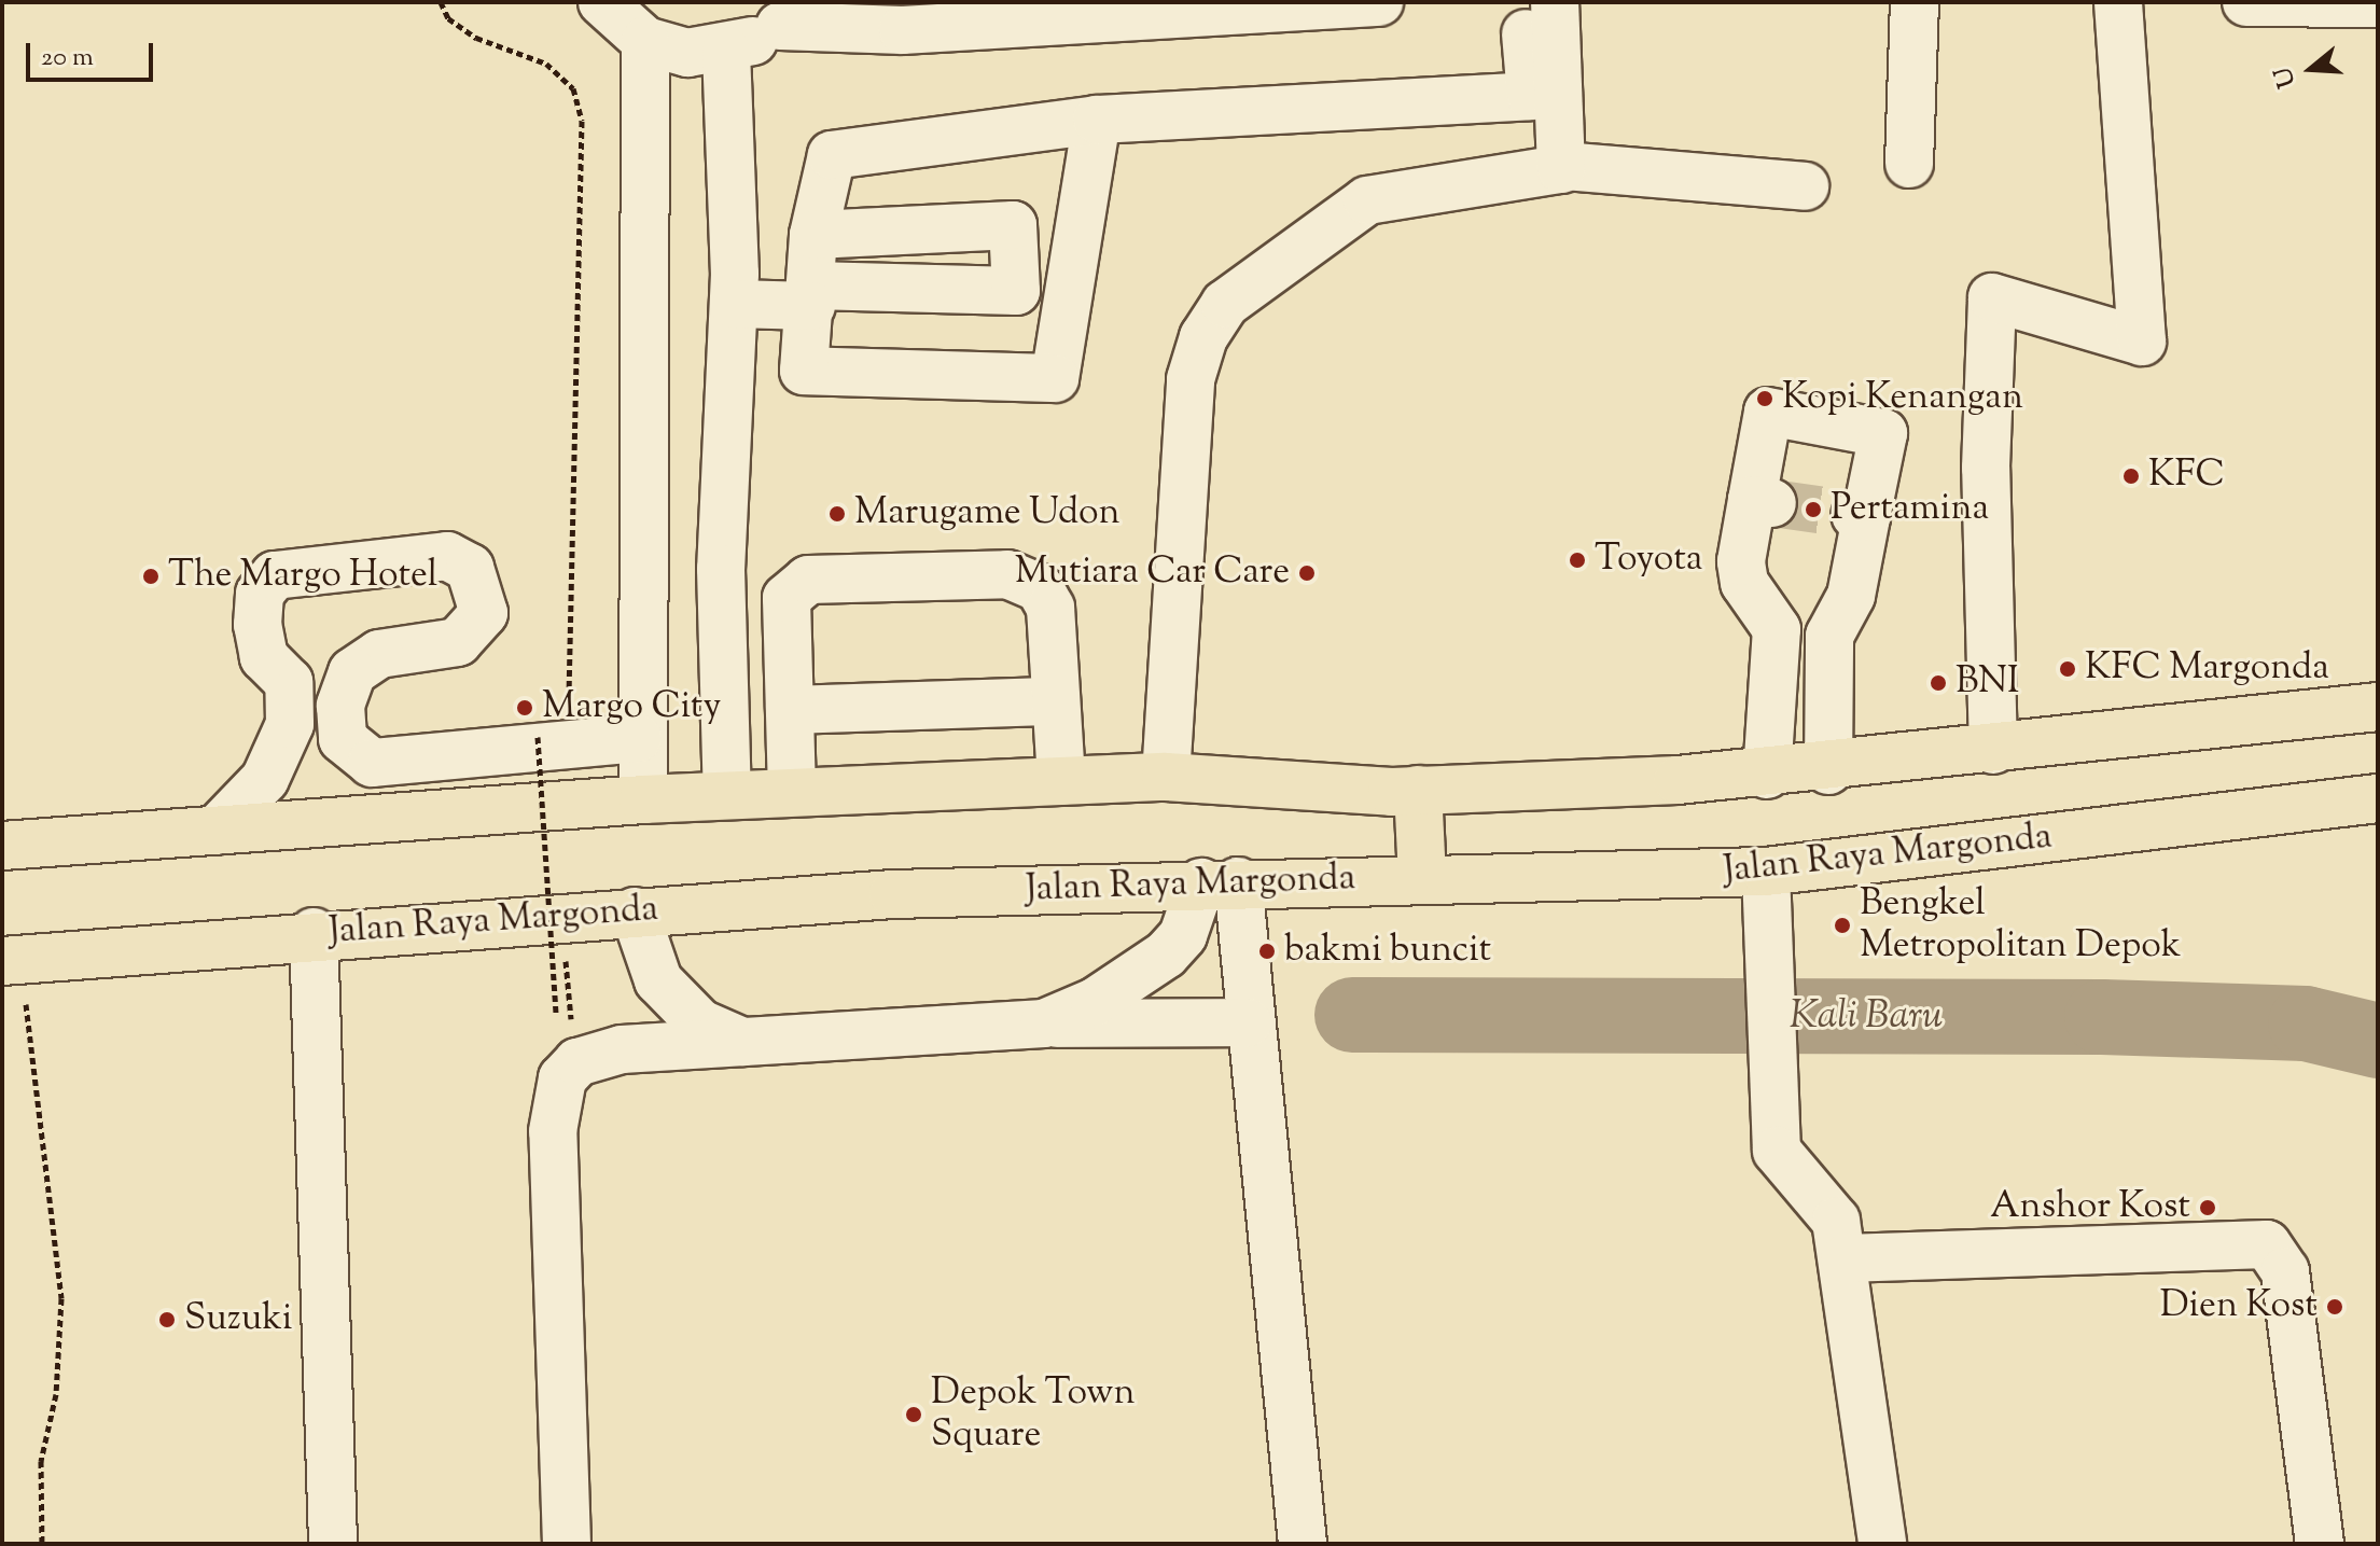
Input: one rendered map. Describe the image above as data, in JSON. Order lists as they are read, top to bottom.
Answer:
{
  "streets": {
    "main road": ["Jalan Raya Margonda"]
  },
  "water": ["Kali Baru"],
  "places": [
    "Kopi Kenangan",
    "KFC",
    "Pertamina",
    "Marugame Udon",
    "Toyota",
    "Mutiara Car Care",
    "The Margo Hotel",
    "KFC Margonda",
    "BNI",
    "Margo City",
    "Bengkel Metropolitan Depok",
    "bakmi buncit",
    "Anshor Kost",
    "Dien Kost",
    "Suzuki",
    "Depok Town Square"
  ],
  "scale_bar": "20 m",
  "north": "left"
}
